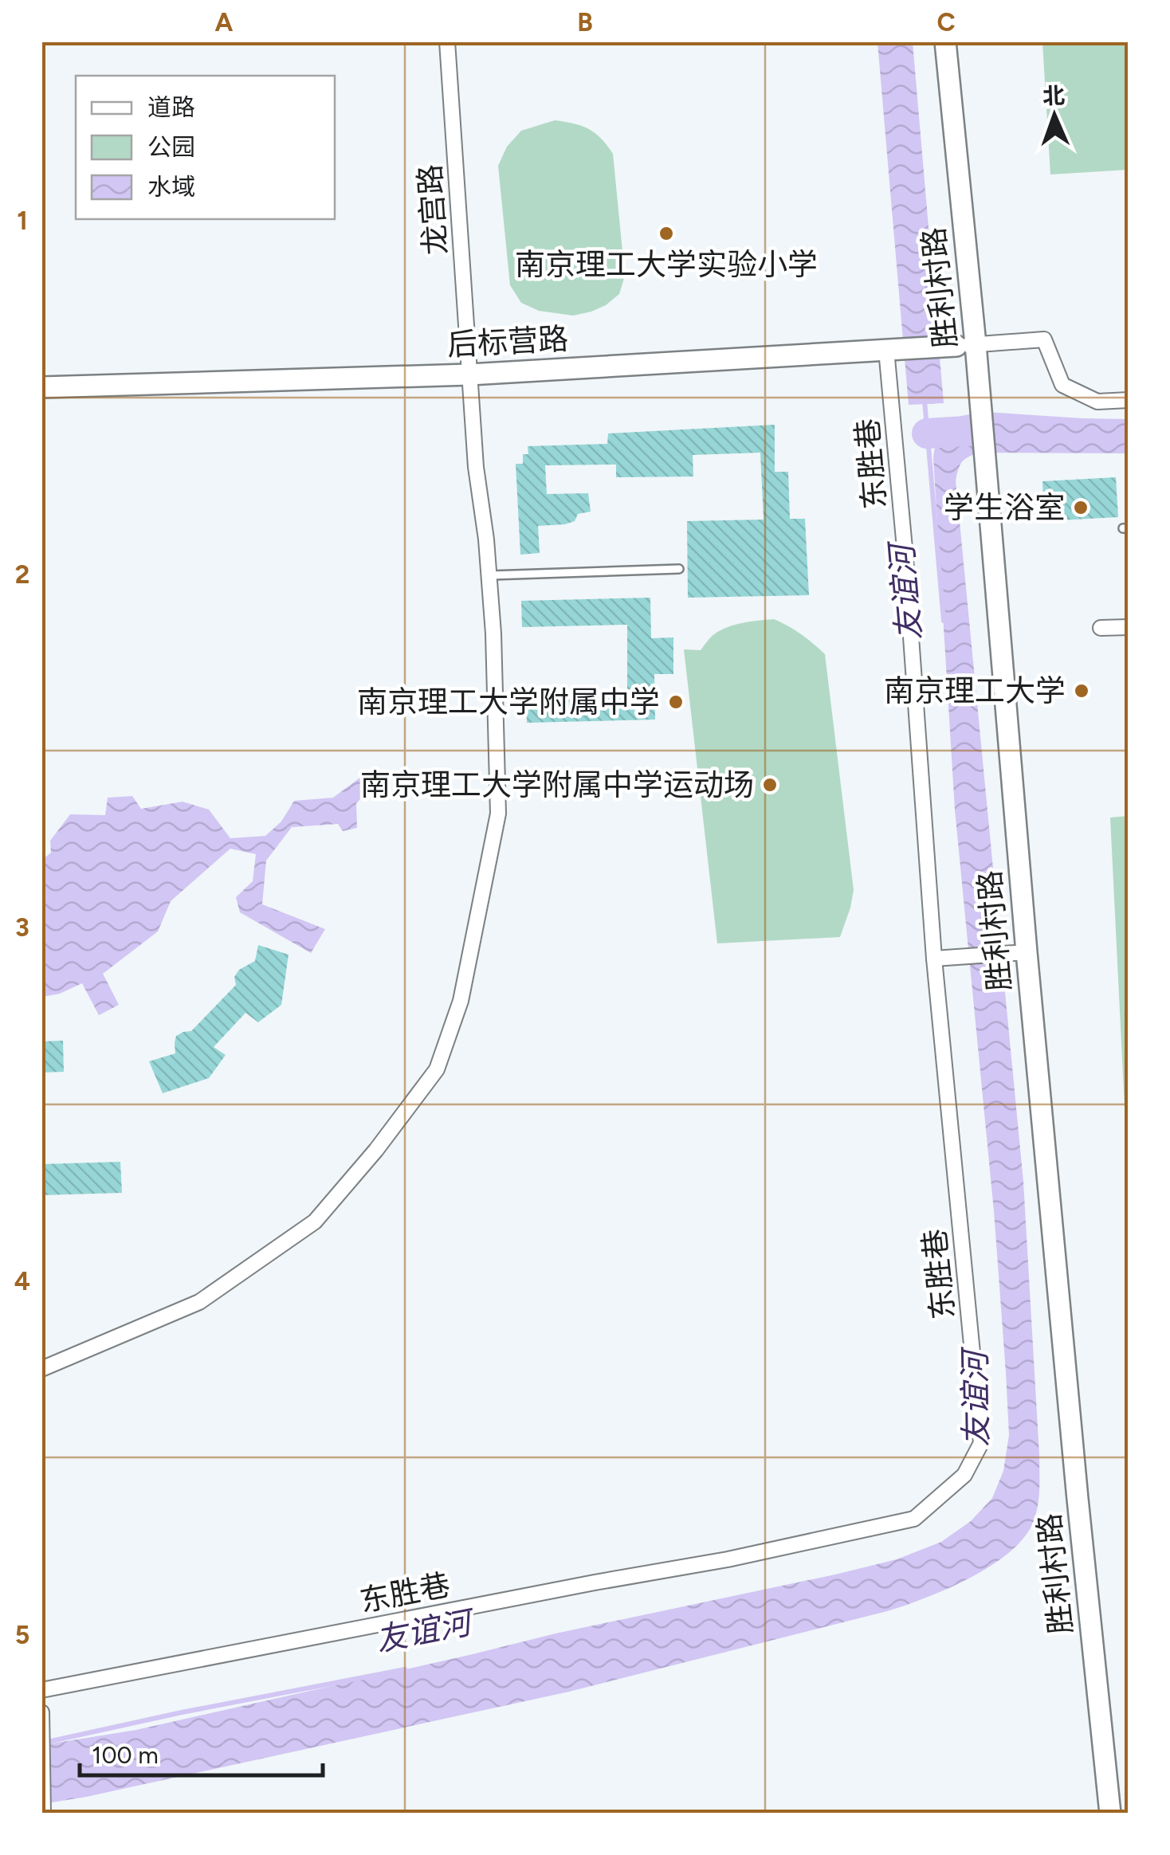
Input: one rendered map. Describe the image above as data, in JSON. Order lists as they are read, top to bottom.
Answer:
{
  "streets": {
    "street": [
      "龙宫路",
      "胜利村路",
      "后标营路",
      "东胜巷"
    ]
  },
  "crossings": [
    ["龙宫路", "后标营路"],
    ["胜利村路", "后标营路"],
    ["后标营路", "东胜巷"]
  ],
  "water": ["友谊河"],
  "places": [
    "南京理工大学实验小学",
    "学生浴室",
    "南京理工大学",
    "南京理工大学附属中学",
    "南京理工大学附属中学运动场"
  ],
  "legend": ["道路", "公园", "水域"],
  "scale_bar": "100 m",
  "north": "top",
  "grid": {
    "columns": ["A", "B", "C"],
    "rows": [
      "1",
      "2",
      "3",
      "4",
      "5"
    ]
  }
}
